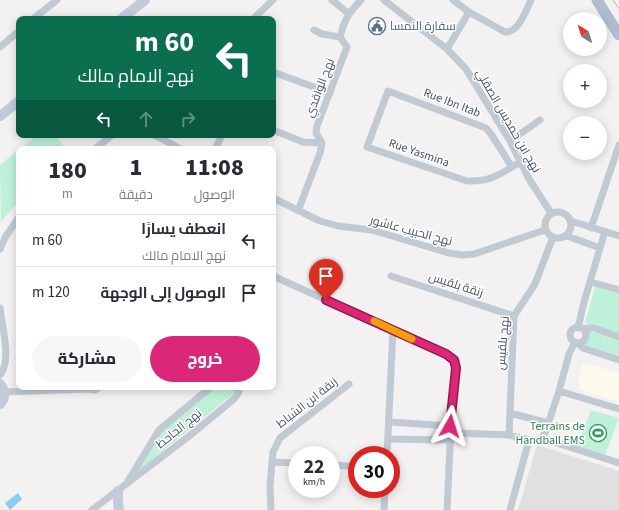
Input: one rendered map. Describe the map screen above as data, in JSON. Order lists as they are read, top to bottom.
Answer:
{
  "streets": {
    "street": [
      "نهج الواقدي",
      "Rue Ibn Itab",
      "نهج ابن حمديس الصقلي",
      "Rue Yasmina",
      "نهج الحبيب عاشور",
      "زنقة بلقيس",
      "نهج بلقيس",
      "زنقة ابن الشباط",
      "نهج الجاحظ"
    ]
  },
  "crossings": [
    ["نهج الواقدي", "نهج الحبيب عاشور"],
    ["Rue Ibn Itab", "Rue Yasmina"],
    ["نهج ابن حمديس الصقلي", "Rue Yasmina"],
    ["نهج ابن حمديس الصقلي", "نهج الحبيب عاشور"],
    ["نهج ابن حمديس الصقلي", "نهج بلقيس"],
    ["نهج الحبيب عاشور", "نهج بلقيس"],
    ["زنقة بلقيس", "نهج بلقيس"]
  ],
  "places": {
    "public building": ["سفارة النمسا"],
    "sports": ["Terrains de Handball EMS"]
  },
  "north": "top left",
  "page": {
    "map_buttons": ["+", "−"],
    "turn": ["60 m", "نهج الامام مالك"],
    "eta": [
      "11:08",
      "الوصول",
      "1",
      "دقيقة",
      "180",
      "m"
    ],
    "list": [
      {
        "name": "انعطف يسارًا",
        "note": "نهج الامام مالك",
        "value": "60 m"
      },
      {
        "name": "الوصول إلى الوجهة",
        "value": "120 m"
      }
    ],
    "buttons": ["خروج", "مشاركة"],
    "speed": "22 km/h",
    "limit": "30"
  }
}
